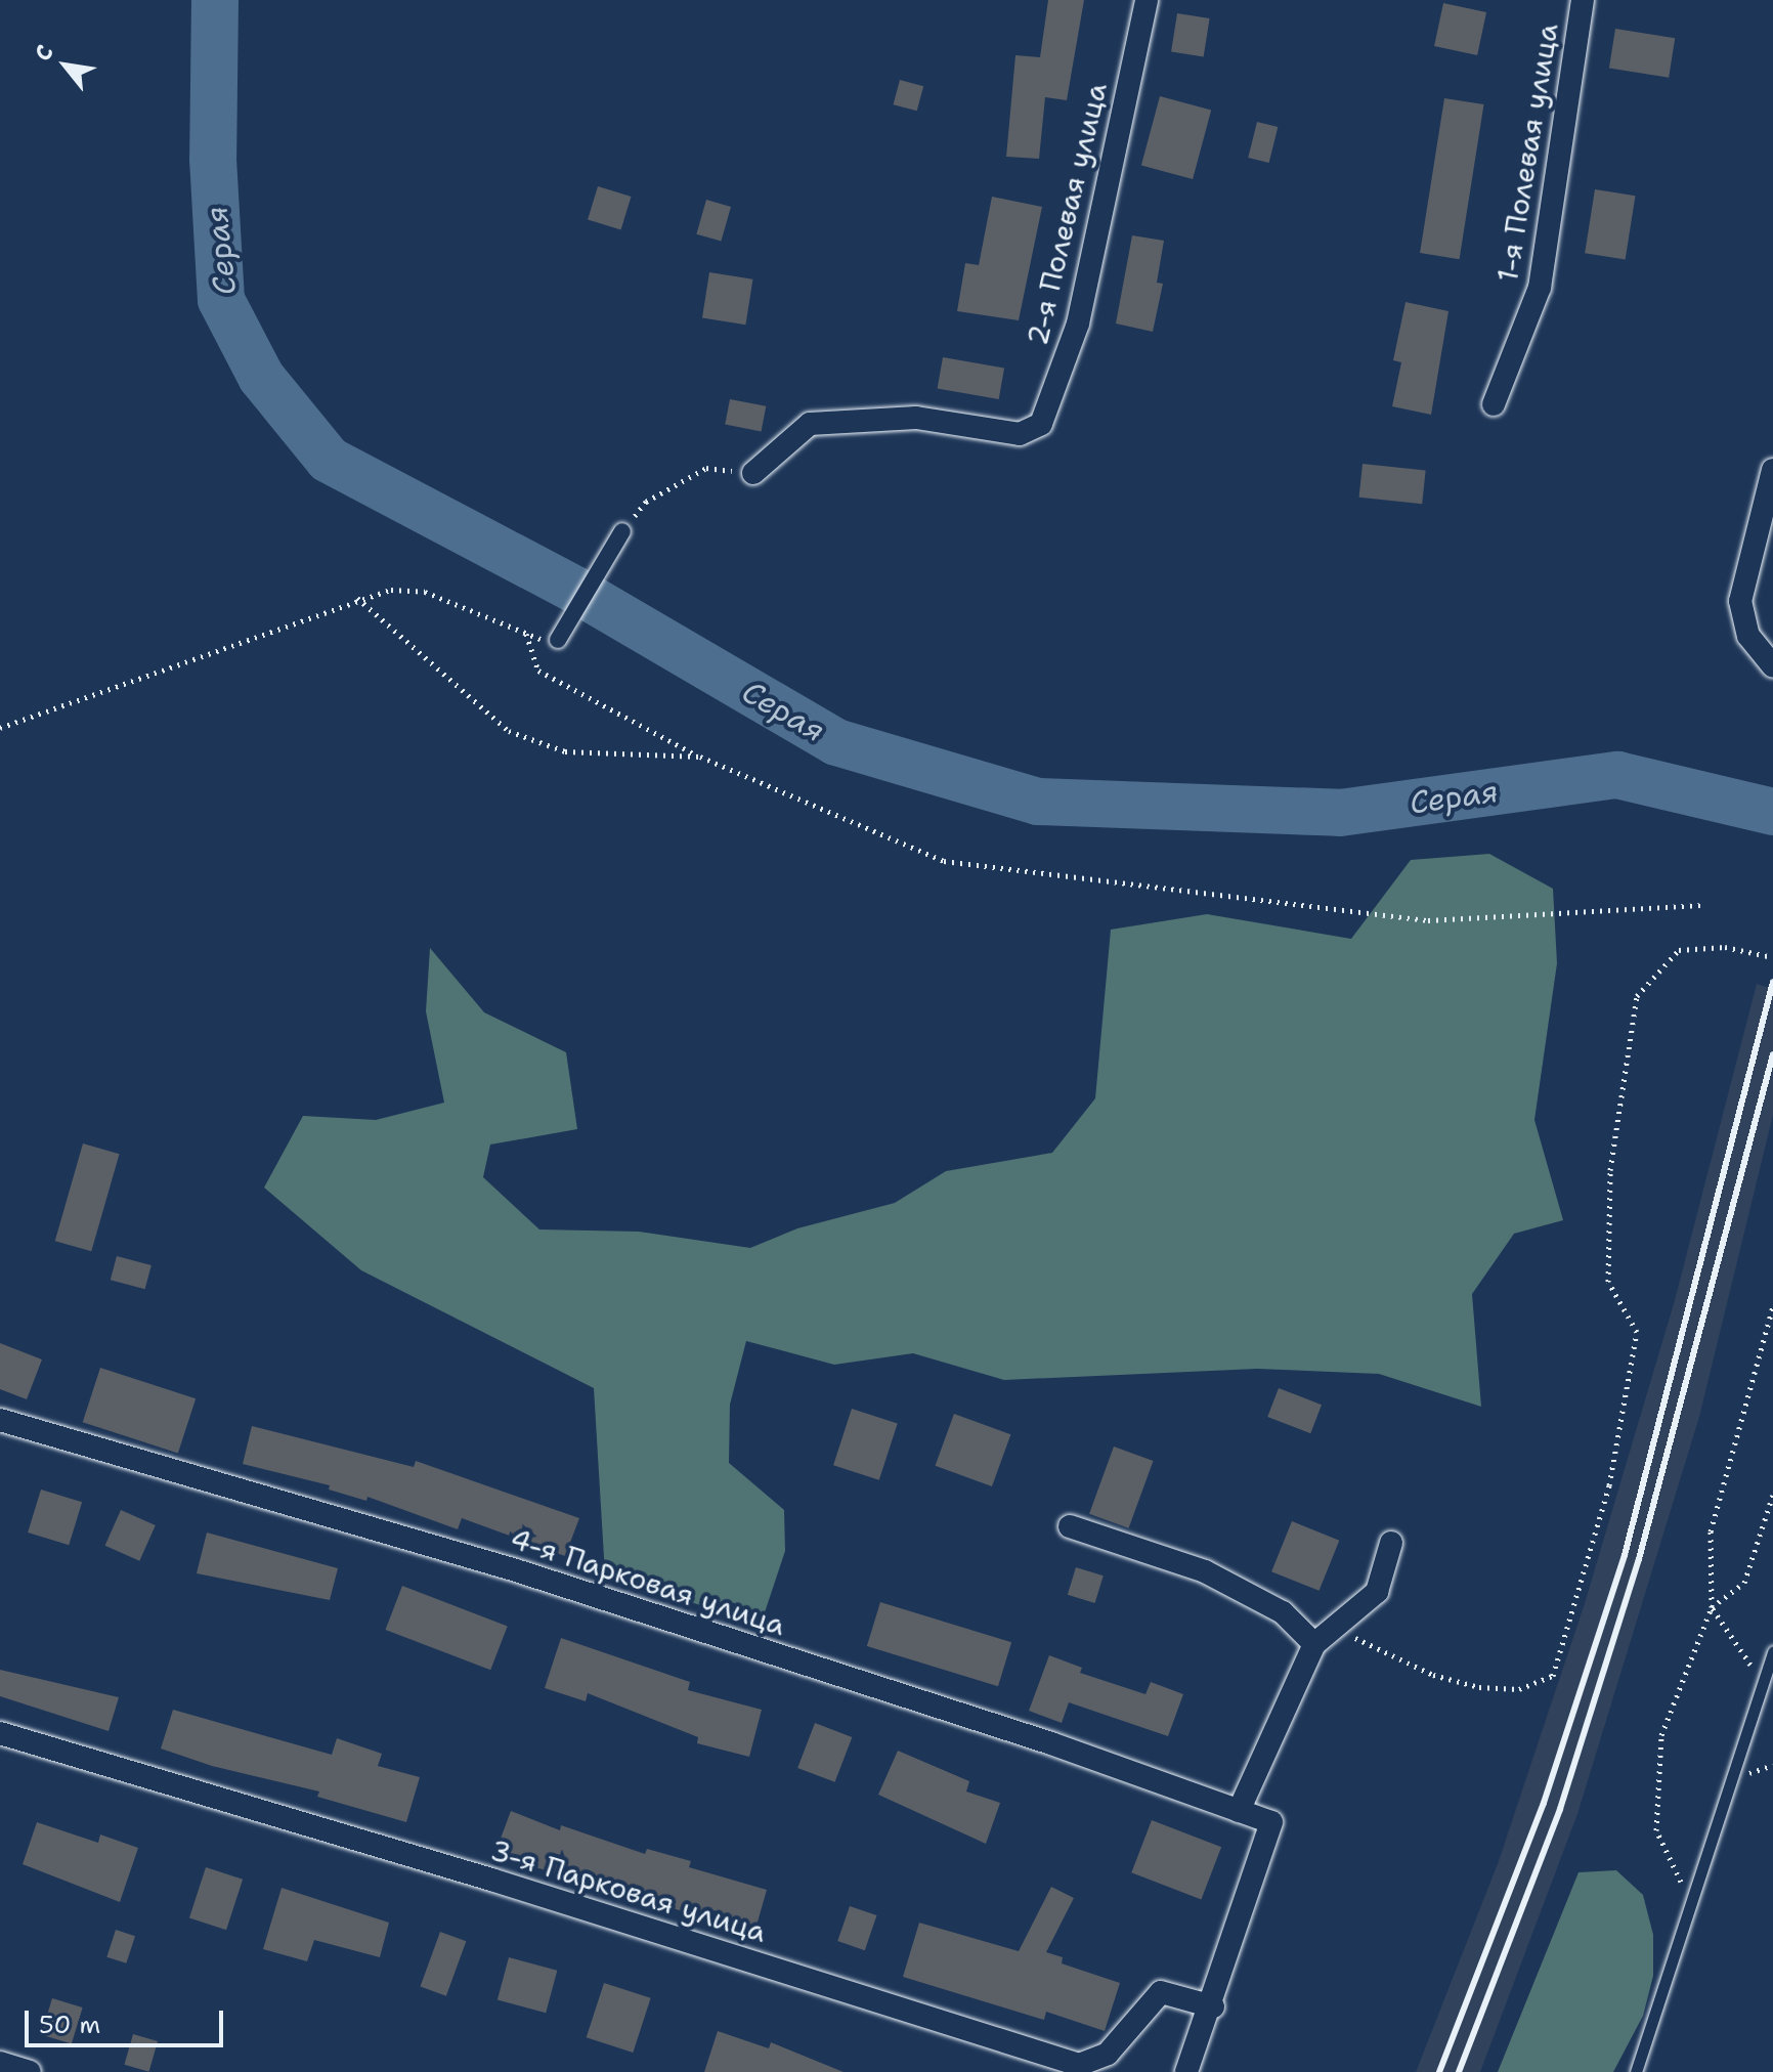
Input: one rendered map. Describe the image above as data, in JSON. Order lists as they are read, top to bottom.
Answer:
{
  "streets": {
    "street": [
      "1-я Полевая улица",
      "2-я Полевая улица",
      "4-я Парковая улица",
      "3-я Парковая улица"
    ]
  },
  "crossings": [
    ["4-я Парковая улица", "3-я Парковая улица"]
  ],
  "water": ["Серая"],
  "scale_bar": "50 m",
  "north": "top left"
}
